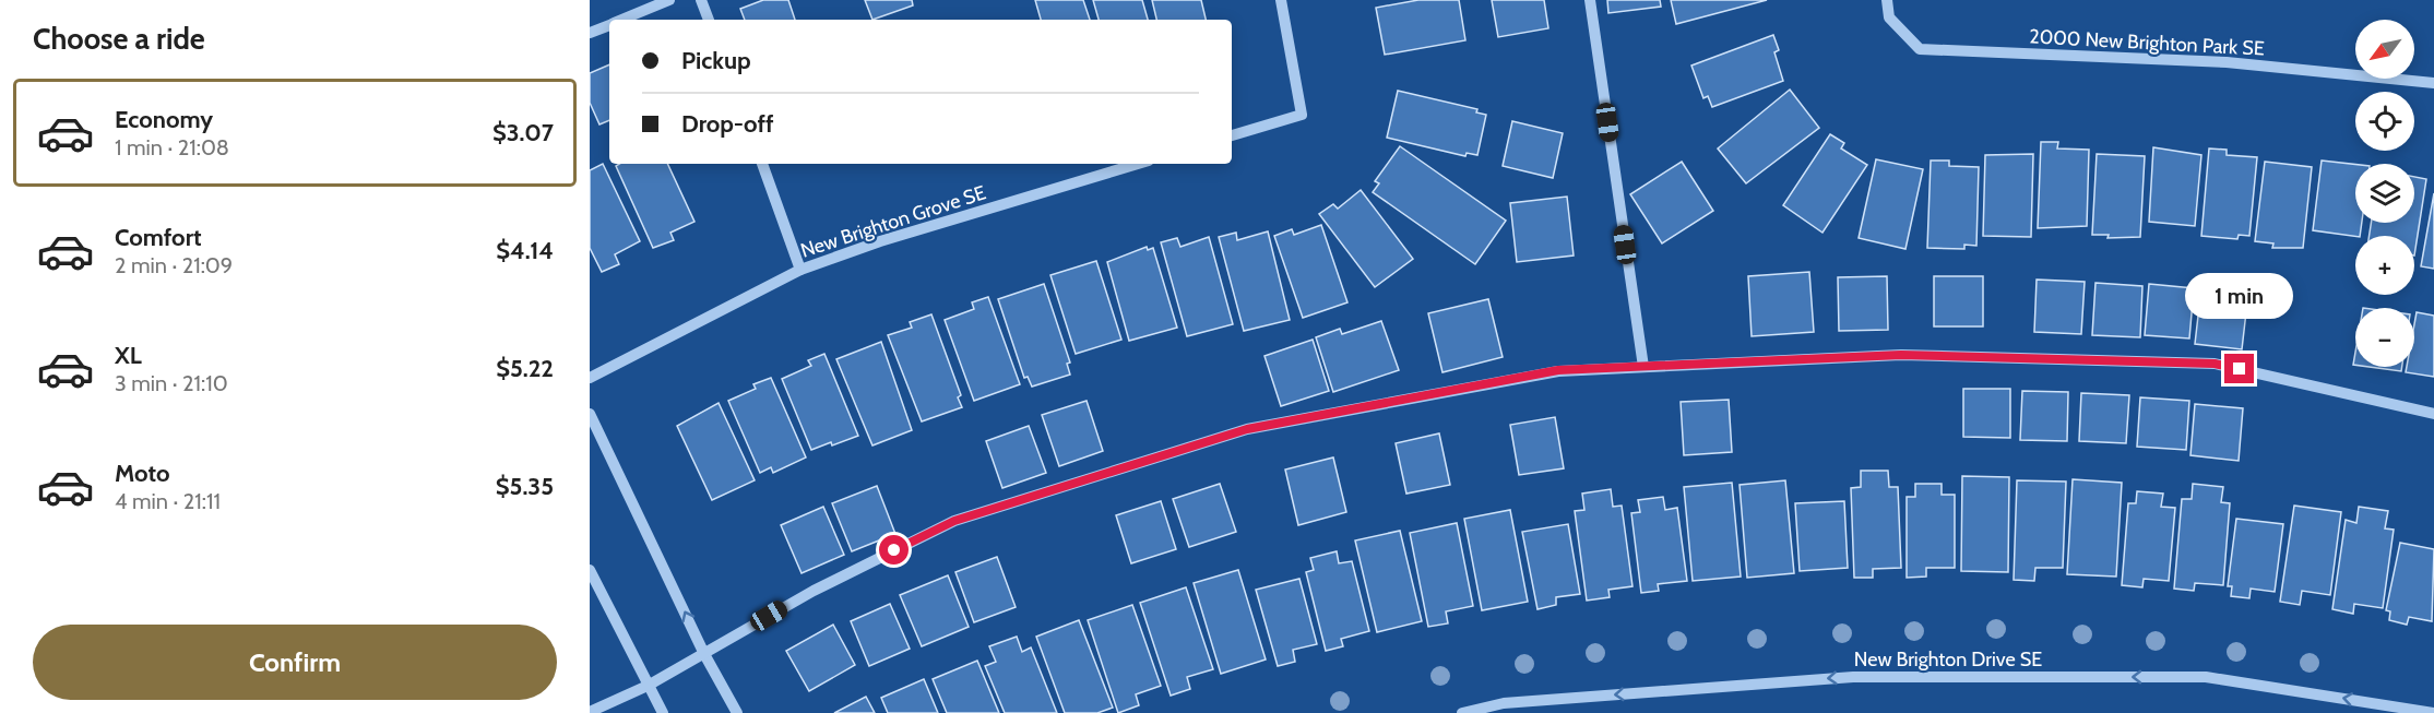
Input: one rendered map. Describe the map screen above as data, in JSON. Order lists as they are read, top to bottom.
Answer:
{
  "streets": {
    "street": ["2000 New Brighton Park SE", "New Brighton Grove SE", "New Brighton Drive SE"]
  },
  "one_way": ["New Brighton Drive SE"],
  "north": "bottom left",
  "page": {
    "heading": "Choose a ride",
    "map_buttons": ["+", "−"],
    "banner": ["Pickup", "Drop-off"],
    "list": [
      {
        "name": "Economy",
        "note": "1 min · 21:08",
        "value": "$3.07"
      },
      {
        "name": "Comfort",
        "note": "2 min · 21:09",
        "value": "$4.14"
      },
      {
        "name": "XL",
        "note": "3 min · 21:10",
        "value": "$5.22"
      },
      {
        "name": "Moto",
        "note": "4 min · 21:11",
        "value": "$5.35"
      }
    ],
    "bubble": "1 min",
    "buttons": "Confirm"
  }
}
